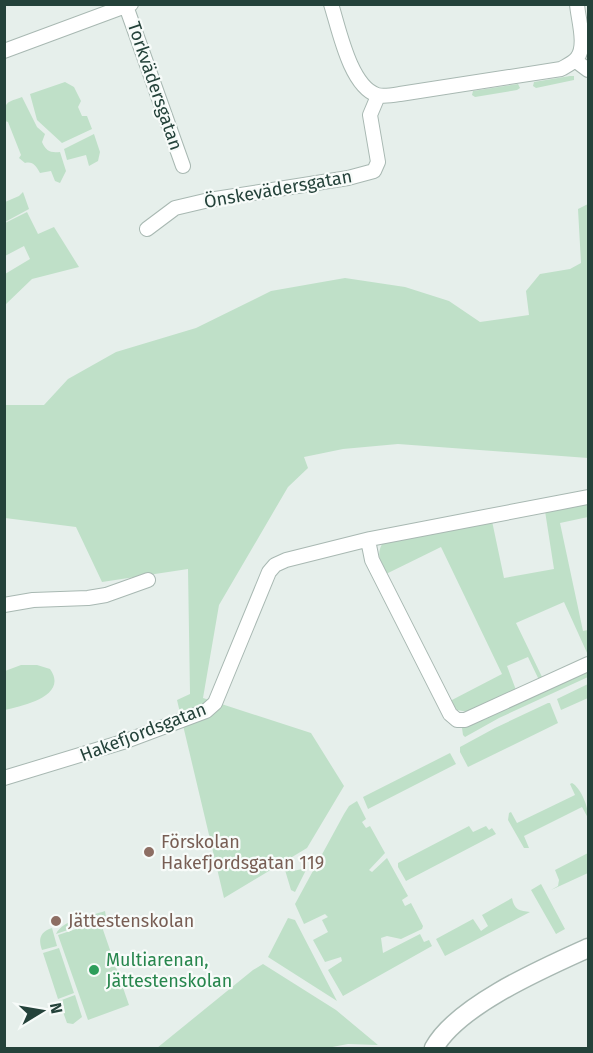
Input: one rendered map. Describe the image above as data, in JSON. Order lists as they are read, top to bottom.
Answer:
{
  "streets": {
    "street": ["Torkvädersgatan", "Önskevädersgatan", "Hakefjordsgatan"]
  },
  "places": ["Förskolan Hakefjordsgatan 119", "Jättestenskolan", "Multiarenan, Jättestenskolan"],
  "north": "right"
}
